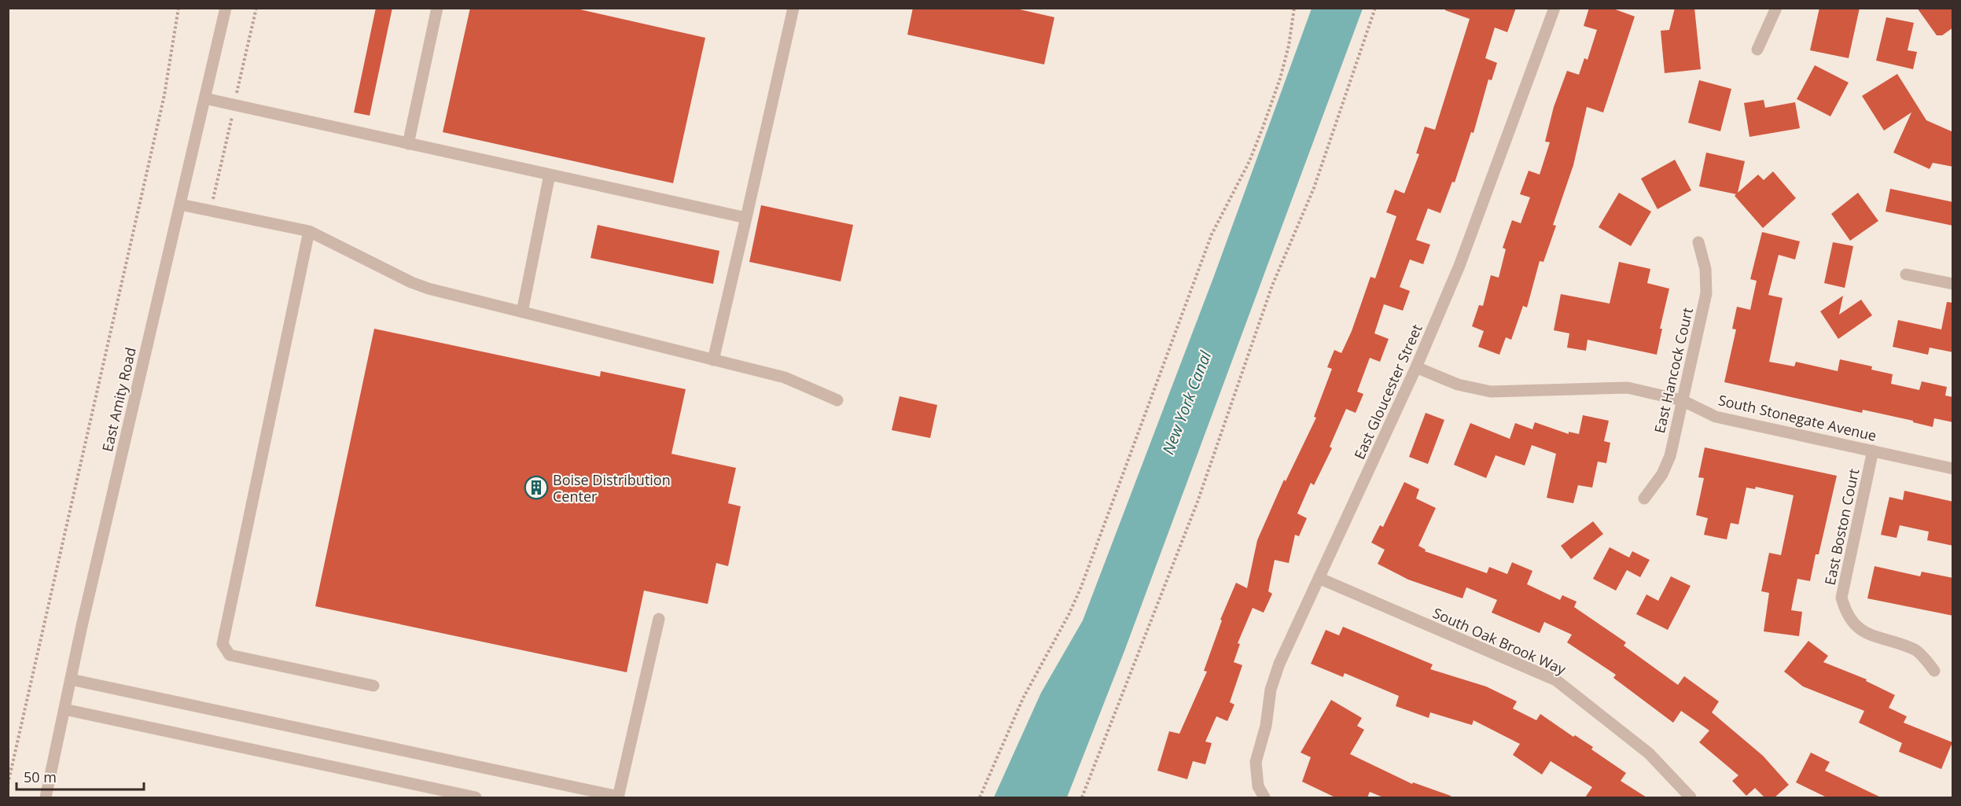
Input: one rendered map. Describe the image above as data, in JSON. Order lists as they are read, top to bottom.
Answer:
{
  "streets": {
    "street": [
      "East Hancock Court",
      "East Gloucester Street",
      "East Amity Road",
      "South Stonegate Avenue",
      "East Boston Court",
      "South Oak Brook Way"
    ]
  },
  "crossings": [
    ["East Hancock Court", "South Stonegate Avenue"],
    ["East Gloucester Street", "South Stonegate Avenue"],
    ["East Gloucester Street", "South Oak Brook Way"],
    ["South Stonegate Avenue", "East Boston Court"]
  ],
  "water": ["New York Canal"],
  "places": {
    "building": ["Boise Distribution Center"]
  },
  "scale_bar": "50 m"
}
